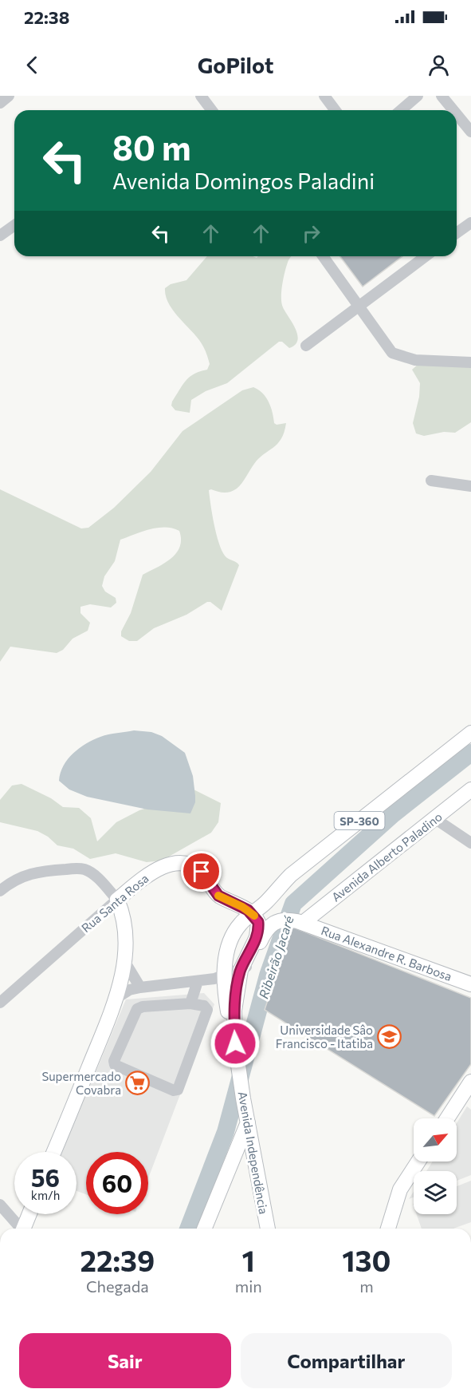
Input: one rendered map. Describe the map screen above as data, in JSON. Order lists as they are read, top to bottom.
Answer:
{
  "streets": {
    "main road": [
      "SP-360",
      "Avenida Alberto Paladino",
      "Rua Santa Rosa",
      "Rua Alexandre R. Barbosa",
      "Avenida Independência"
    ]
  },
  "crossings": [
    ["SP-360", "Rua Santa Rosa"],
    ["SP-360", "Avenida Independência"],
    ["Avenida Alberto Paladino", "Rua Alexandre R. Barbosa"],
    ["Avenida Alberto Paladino", "Avenida Independência"],
    ["Rua Santa Rosa", "Avenida Independência"],
    ["Rua Alexandre R. Barbosa", "Avenida Independência"]
  ],
  "water": ["Ribeirão Jacaré"],
  "places": {
    "school or university": ["Universidade Sâo Francisco - Itatiba"],
    "supermarket": ["Supermercado Covabra"]
  },
  "north": "top right",
  "page": {
    "status": "22:38",
    "header": "GoPilot",
    "turn": ["80 m", "Avenida Domingos Paladini"],
    "speed": "56 km/h",
    "limit": "60",
    "eta": [
      "22:39",
      "Chegada",
      "1",
      "min",
      "130",
      "m"
    ],
    "buttons": ["Sair", "Compartilhar"]
  }
}
